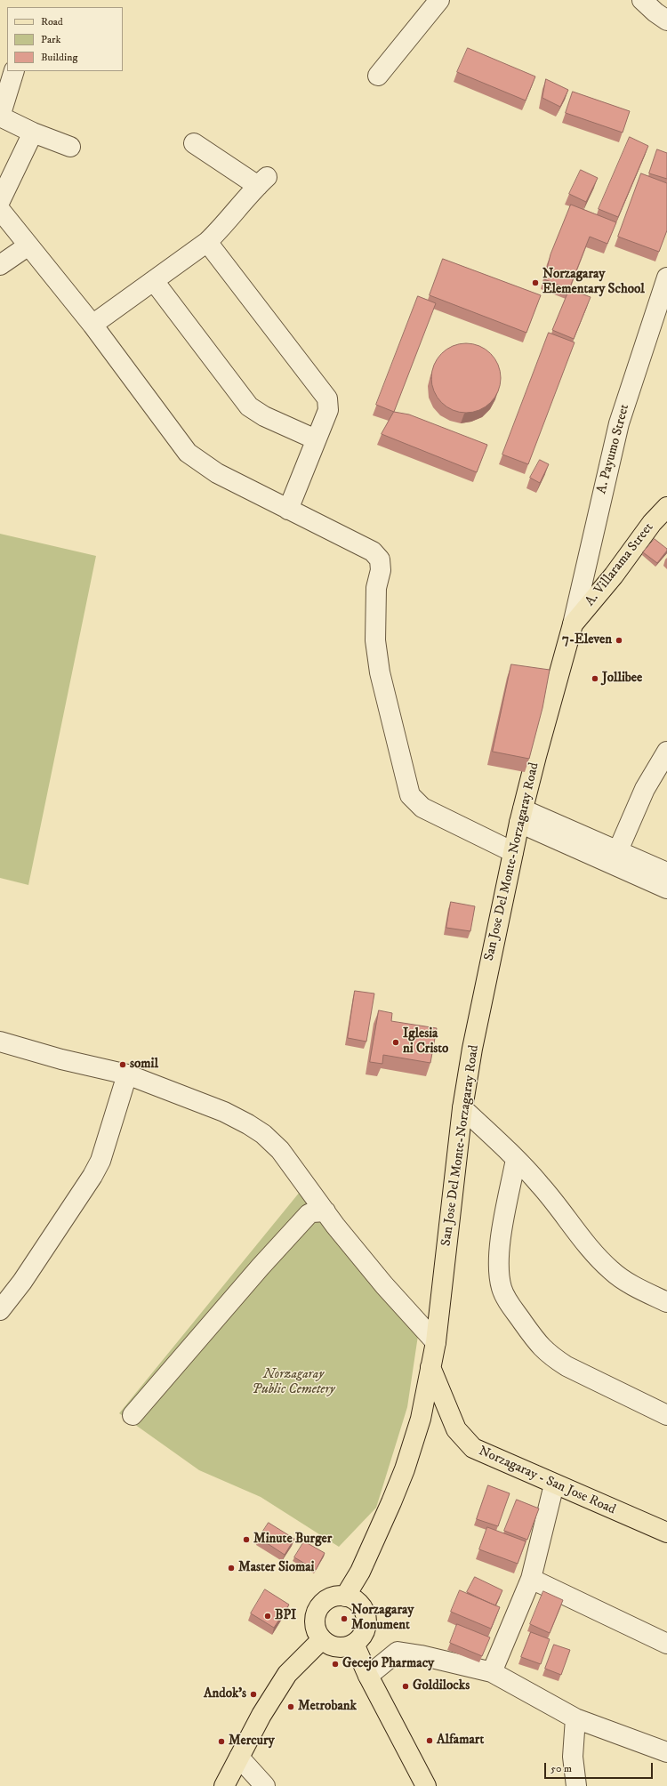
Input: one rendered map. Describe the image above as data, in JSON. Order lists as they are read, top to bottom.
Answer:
{
  "streets": {
    "main road": ["A. Villarama Street", "San Jose Del Monte-Norzagaray Road", "Norzagaray - San Jose Road"],
    "street": ["A. Payumo Street"]
  },
  "crossings": [
    ["A. Payumo Street", "A. Villarama Street"],
    ["A. Payumo Street", "San Jose Del Monte-Norzagaray Road"],
    ["A. Villarama Street", "San Jose Del Monte-Norzagaray Road"],
    ["San Jose Del Monte-Norzagaray Road", "Norzagaray - San Jose Road"]
  ],
  "parks": ["Norzagaray Public Cemetery"],
  "places": [
    "Norzagaray Elementary School",
    "7-Eleven",
    "Jollibee",
    "Iglesia ni Cristo",
    "somil",
    "Minute Burger",
    "Master Siomai",
    "BPI",
    "Norzagaray Monument",
    "Gecejo Pharmacy",
    "Goldilocks",
    "Andok's",
    "Metrobank",
    "Alfamart",
    "Mercury"
  ],
  "legend": ["Road", "Park", "Building"],
  "scale_bar": "50 m"
}
